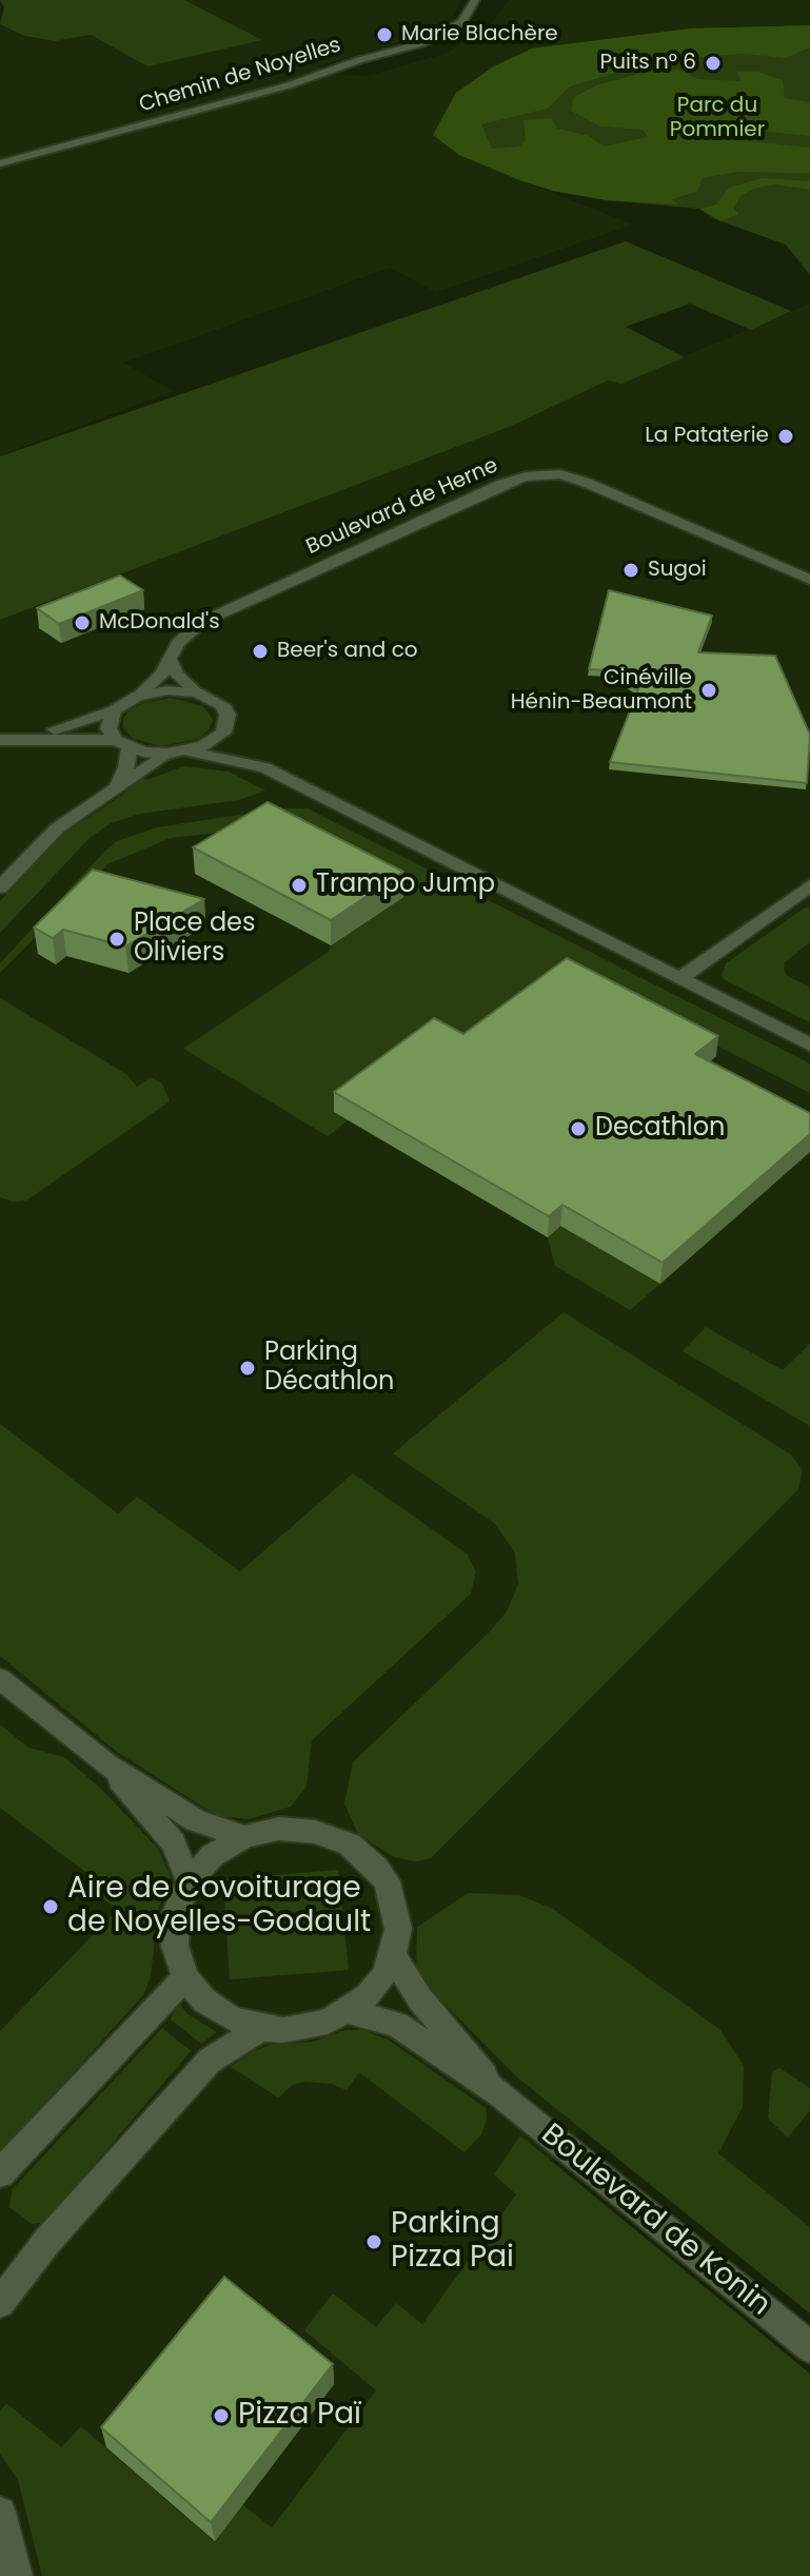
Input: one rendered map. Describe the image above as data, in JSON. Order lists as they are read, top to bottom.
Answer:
{
  "streets": {
    "street": ["Chemin de Noyelles", "Boulevard de Herne", "Boulevard de Konin"]
  },
  "parks": ["Parc du Pommier"],
  "places": [
    "Marie Blachère",
    "Puits n° 6",
    "La Pataterie",
    "Sugoi",
    "McDonald's",
    "Beer's and co",
    "Cinéville Hénin-Beaumont",
    "Trampo Jump",
    "Place des Oliviers",
    "Decathlon",
    "Parking Décathlon",
    "Aire de Covoiturage de Noyelles-Godault",
    "Parking Pizza Pai",
    "Pizza Paï"
  ]
}
